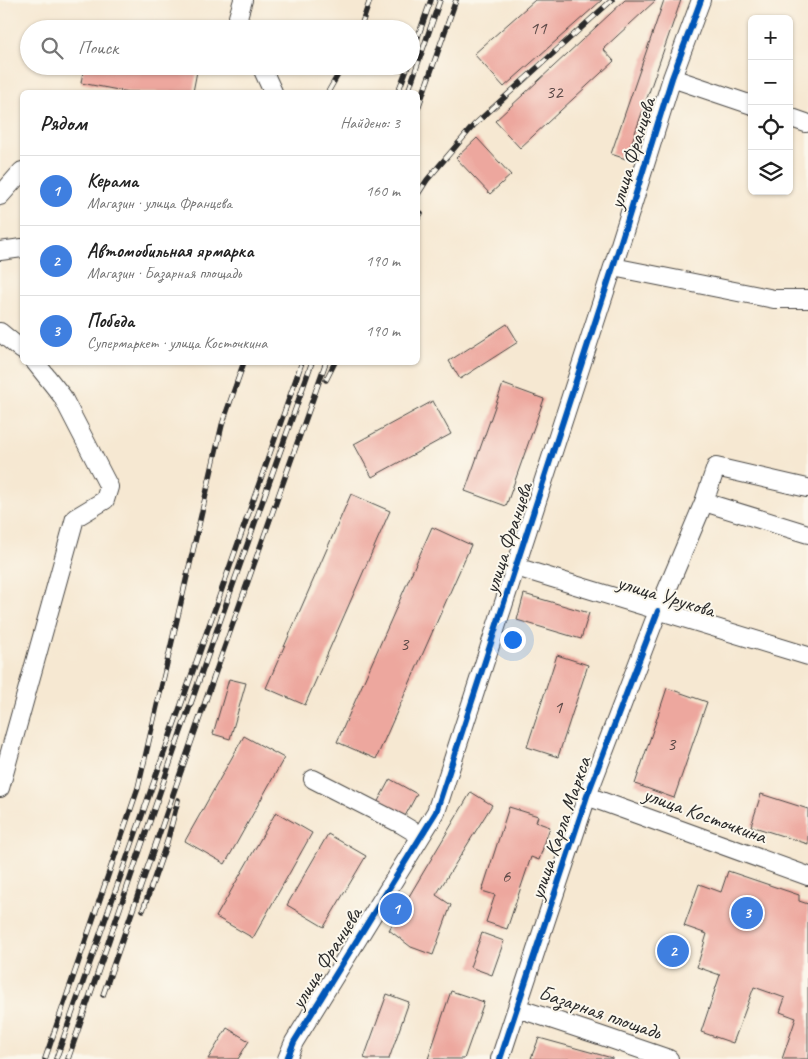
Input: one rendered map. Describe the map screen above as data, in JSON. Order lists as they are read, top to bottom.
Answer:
{
  "streets": {
    "street": [
      "улица Францева",
      "улица Урукова",
      "улица Косточкина",
      "улица Карла Маркса",
      "Базарная площадь"
    ]
  },
  "crossings": [
    ["улица Францева", "улица Урукова"],
    ["улица Урукова", "улица Карла Маркса"],
    ["улица Косточкина", "улица Карла Маркса"],
    ["улица Карла Маркса", "Базарная площадь"]
  ],
  "house_numbers": [
    "11",
    "32",
    "3",
    "1",
    "3",
    "6"
  ],
  "page": {
    "map_buttons": ["+", "−"],
    "search": "Поиск",
    "heading": ["Рядом", "Найдено: 3"],
    "list": [
      {
        "mark": "1",
        "name": "Керама",
        "note": "Магазин · улица Францева",
        "value": "160 m"
      },
      {
        "mark": "2",
        "name": "Автомобильная ярмарка",
        "note": "Магазин · Базарная площадь",
        "value": "190 m"
      },
      {
        "mark": "3",
        "name": "Победа",
        "note": "Супермаркет · улица Косточкина",
        "value": "190 m"
      }
    ],
    "pins": ["1", "3", "2"]
  }
}
